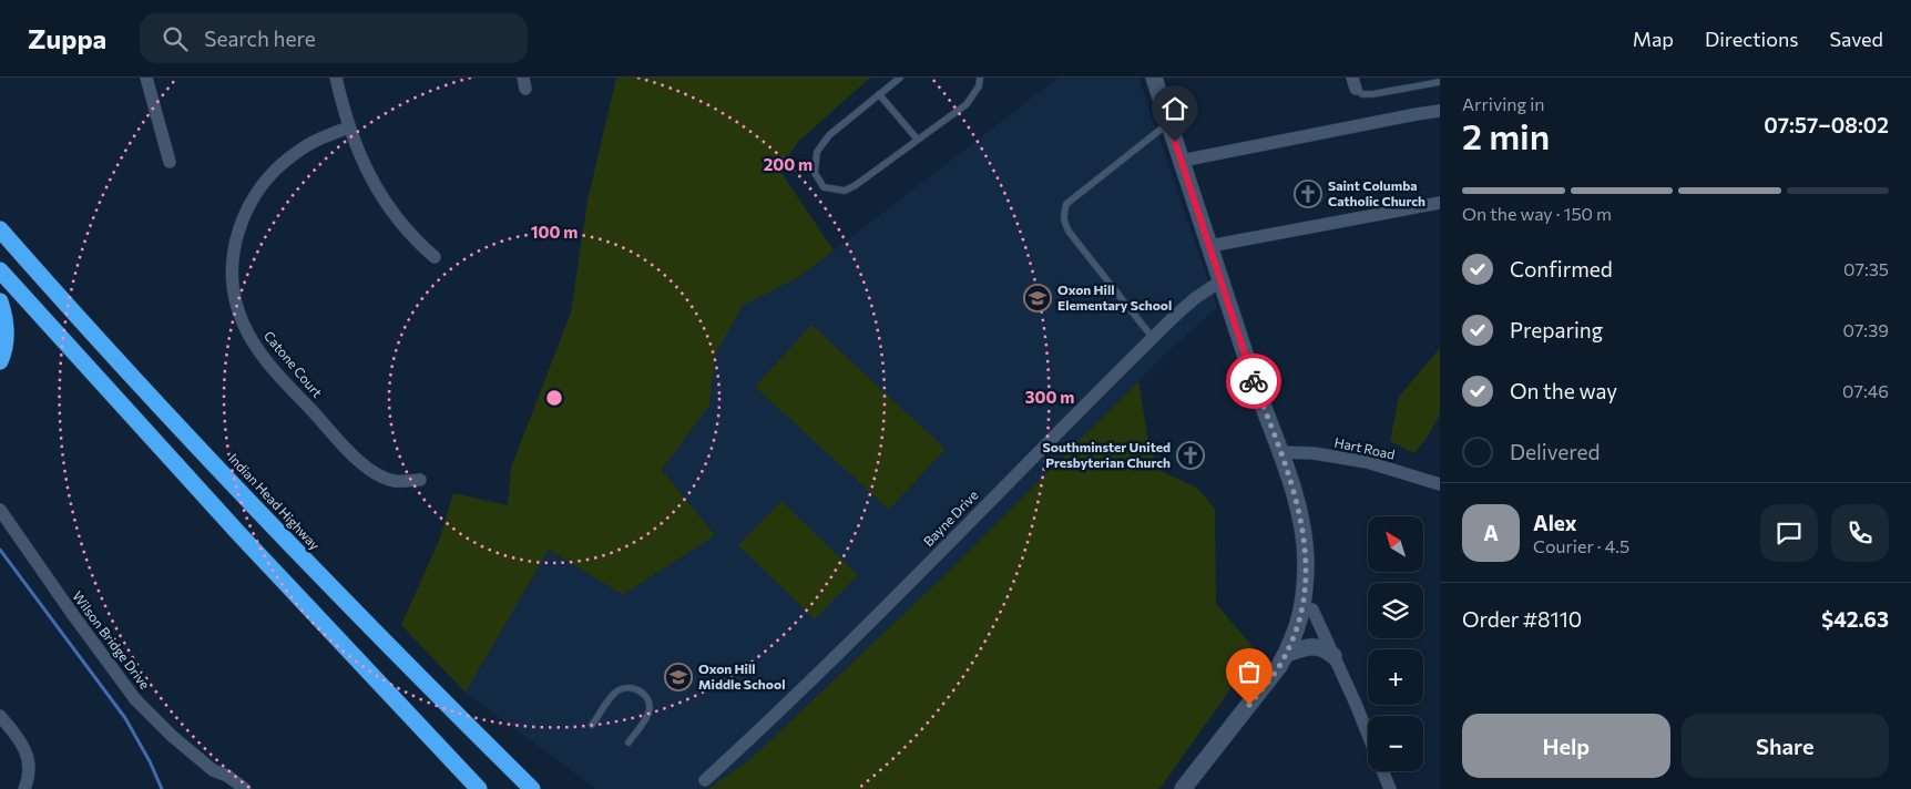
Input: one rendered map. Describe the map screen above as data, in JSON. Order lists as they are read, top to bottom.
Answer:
{
  "streets": {
    "highway": ["Indian Head Highway"],
    "street": [
      "Catone Court",
      "Hart Road",
      "Bayne Drive",
      "Wilson Bridge Drive"
    ]
  },
  "places": {
    "church": ["Saint Columba Catholic Church", "Southminster United Presbyterian Church"],
    "school or university": ["Oxon Hill Elementary School", "Oxon Hill Middle School"]
  },
  "north": "top left",
  "page": {
    "header": "Zuppa",
    "search": "Search here",
    "nav": ["Map", "Directions", "Saved"],
    "heading": ["2 min", "Arriving in", "07:57–08:02"],
    "panel": [
      "Alex",
      "Courier · 4.5",
      "Order #8110",
      "$42.63"
    ],
    "bar": "On the way · 150 m",
    "list": [
      ["Confirmed", "07:35"],
      ["Preparing", "07:39"],
      ["On the way", "07:46"],
      "Delivered"
    ],
    "round": "A",
    "map_buttons": ["+", "−"],
    "buttons": ["Help", "Share"]
  },
  "rings": ["200 m", "100 m", "300 m"]
}
